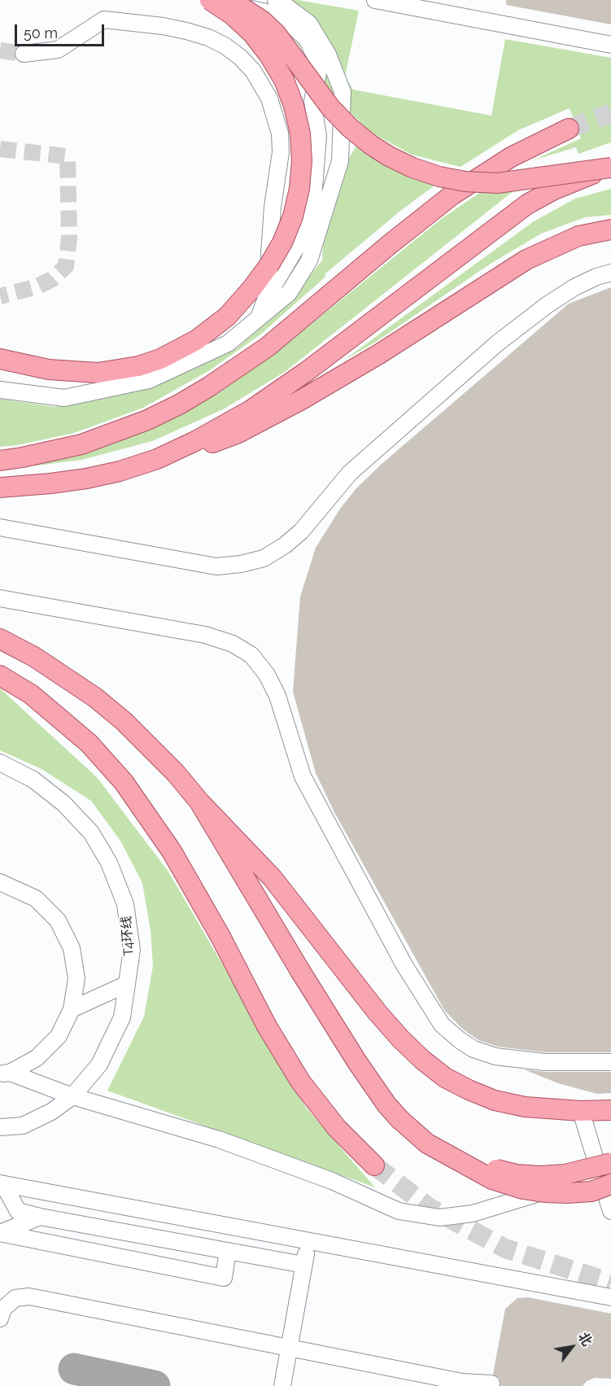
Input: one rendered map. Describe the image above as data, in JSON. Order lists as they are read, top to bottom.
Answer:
{
  "streets": {
    "street": ["T4环线"]
  },
  "scale_bar": "50 m",
  "north": "top right"
}
